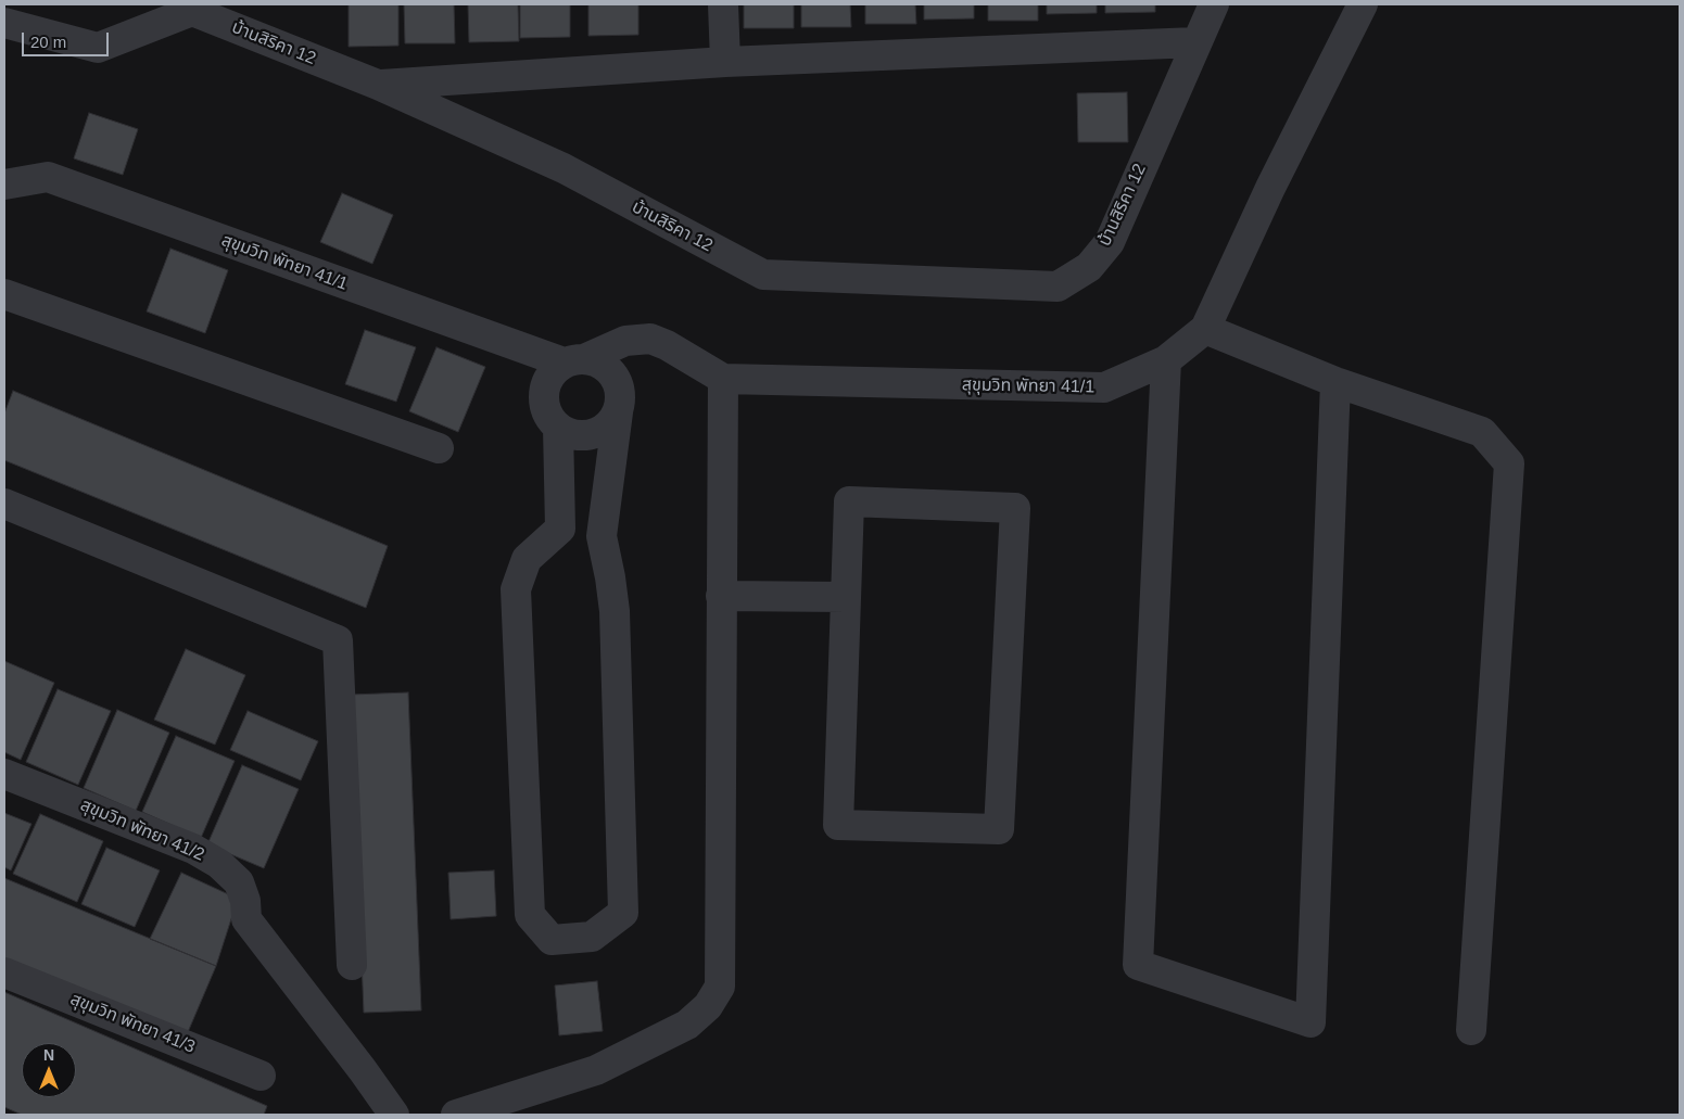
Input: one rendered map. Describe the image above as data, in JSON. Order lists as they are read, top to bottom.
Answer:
{
  "streets": {
    "street": [
      "บ้านสิริคา 12",
      "สุขุมวิท พัทยา 41/1",
      "สุขุมวิท พัทยา 41/2",
      "สุขุมวิท พัทยา 41/3"
    ]
  },
  "scale_bar": "20 m",
  "north": "top"
}
